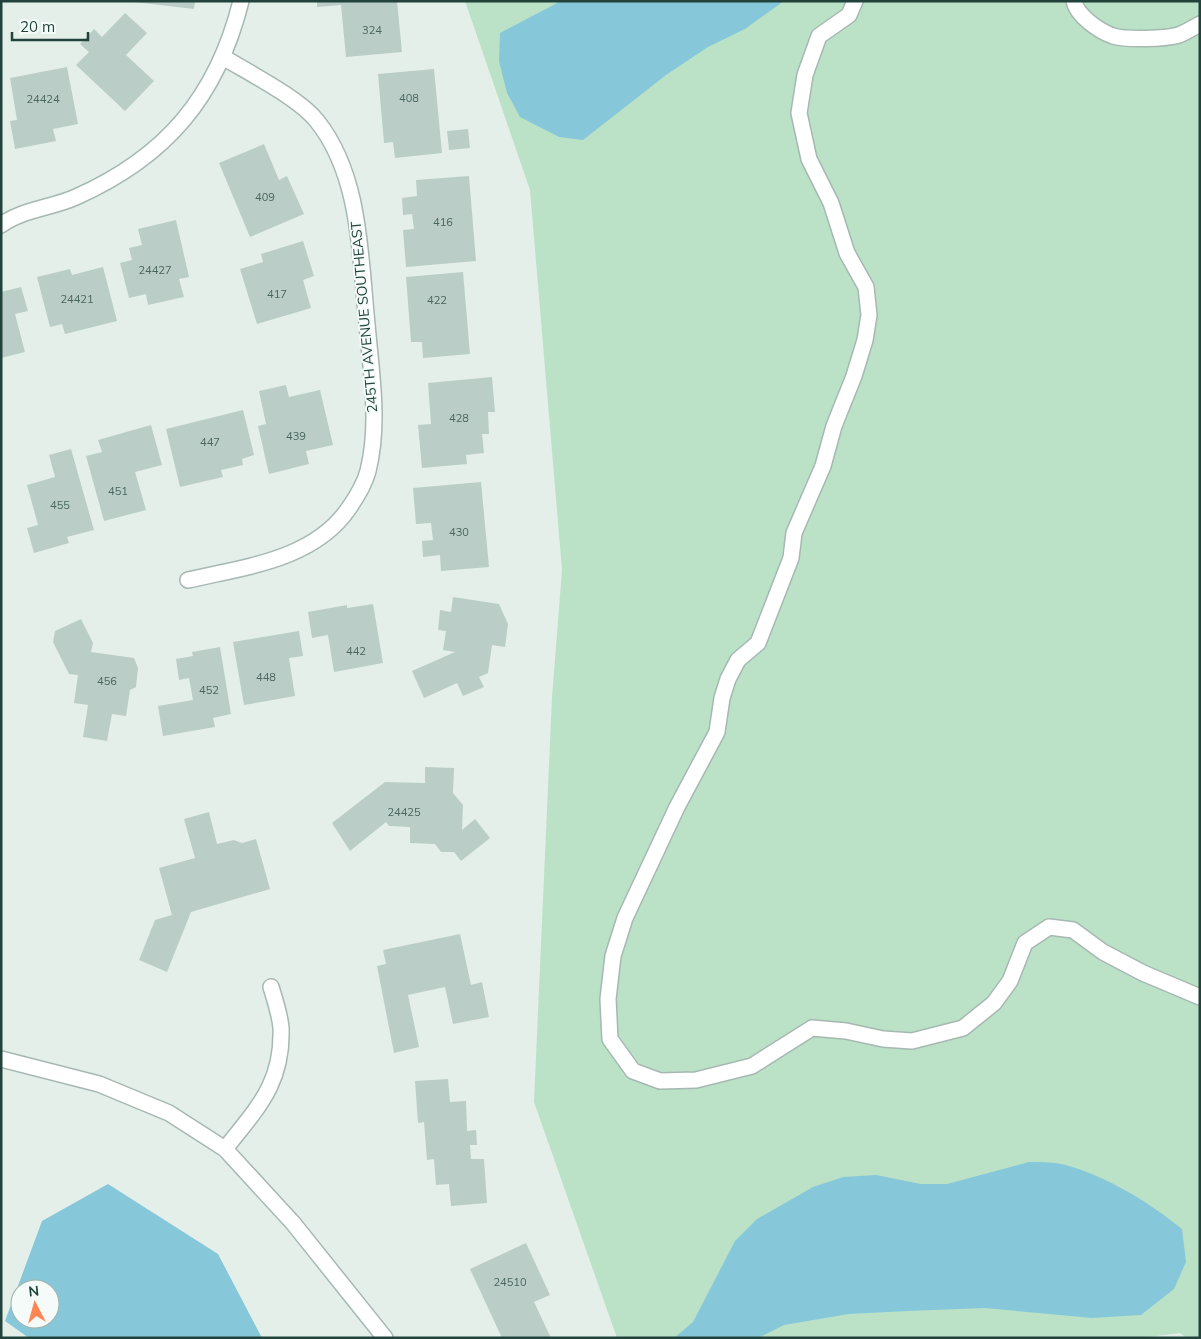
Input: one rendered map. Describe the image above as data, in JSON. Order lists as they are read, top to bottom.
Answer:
{
  "streets": {
    "street": ["245TH AVENUE SOUTHEAST"]
  },
  "house_numbers": [
    "324",
    "408",
    "24424",
    "409",
    "416",
    "24427",
    "417",
    "24421",
    "422",
    "428",
    "439",
    "447",
    "451",
    "455",
    "430",
    "442",
    "448",
    "456",
    "452",
    "24425",
    "24510"
  ],
  "scale_bar": "20 m",
  "north": "top"
}
